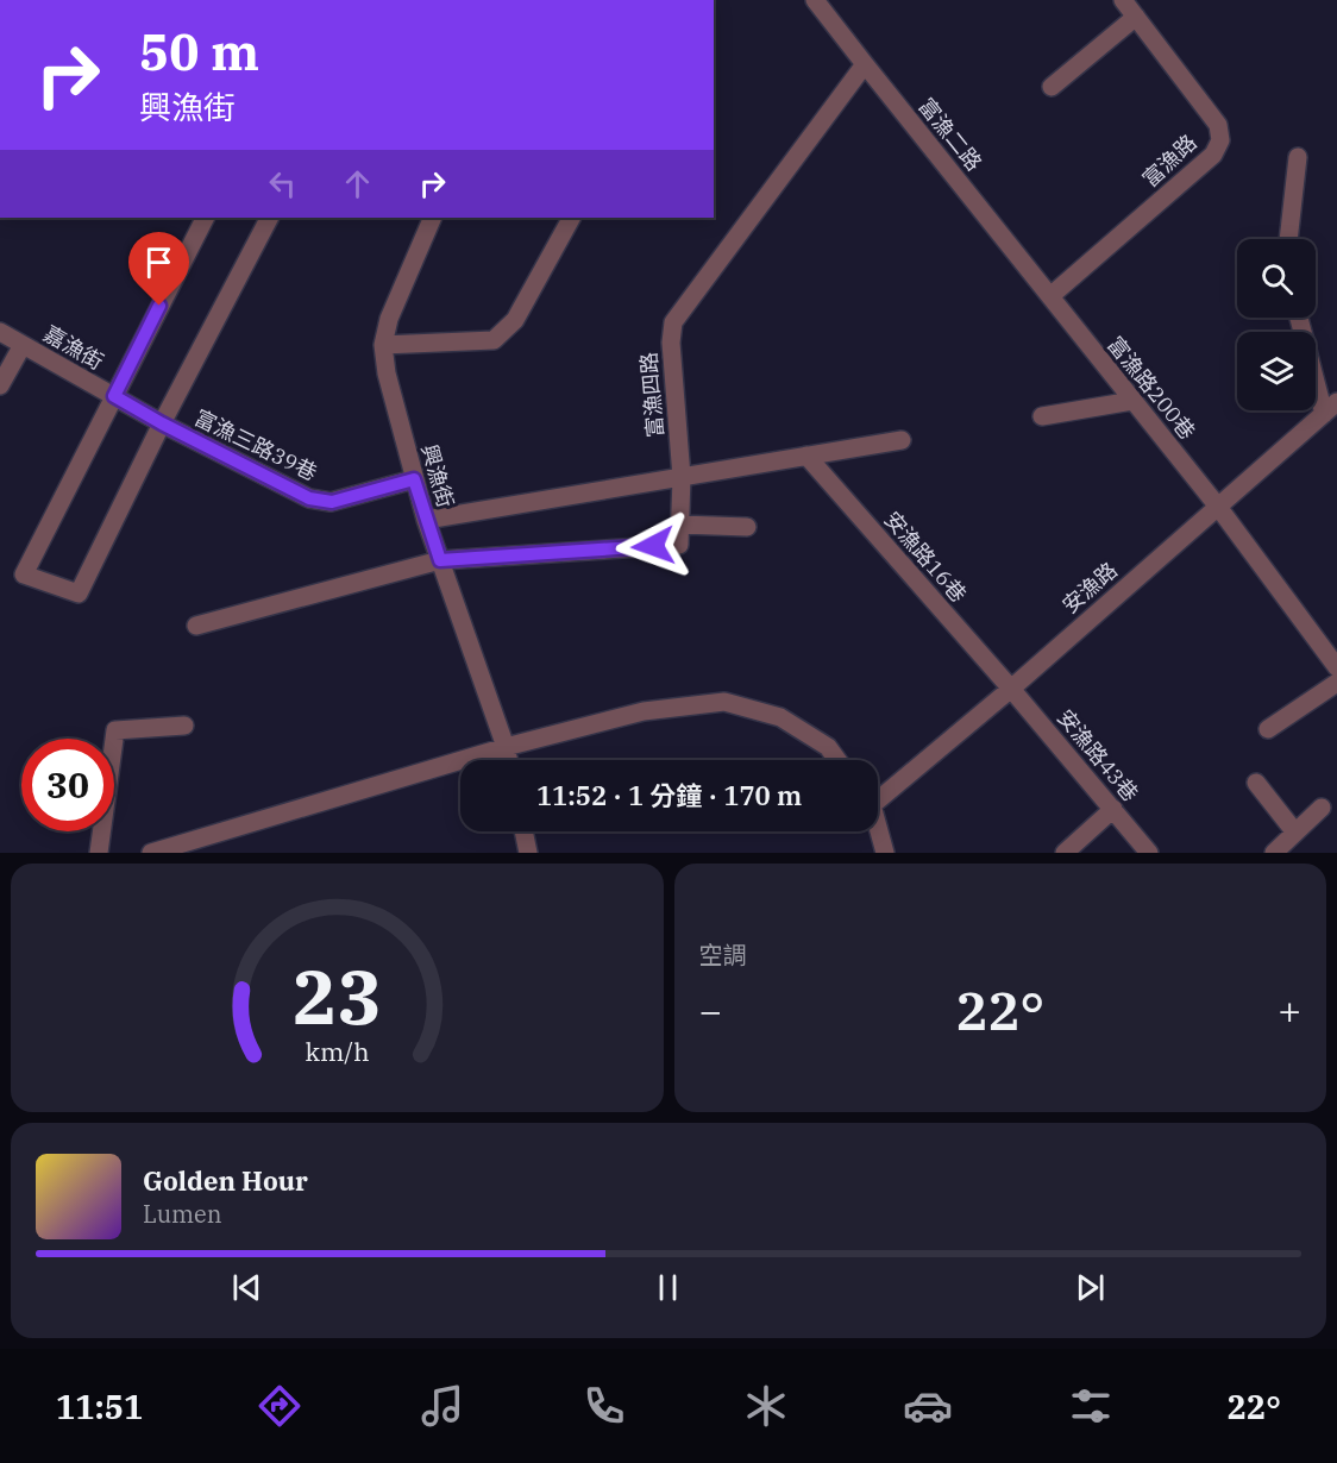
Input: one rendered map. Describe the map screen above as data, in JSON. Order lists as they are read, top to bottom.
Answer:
{
  "streets": {
    "street": [
      "富漁二路",
      "富漁路",
      "嘉漁街",
      "富漁路200巷",
      "富漁四路",
      "富漁三路39巷",
      "興漁街",
      "安漁路16巷",
      "安漁路",
      "安漁路43巷"
    ]
  },
  "crossings": [
    ["富漁二路", "富漁路"],
    ["富漁二路", "富漁路200巷"],
    ["富漁二路", "富漁四路"],
    ["富漁路", "富漁路200巷"],
    ["嘉漁街", "富漁三路39巷"],
    ["富漁路200巷", "安漁路"],
    ["富漁三路39巷", "興漁街"],
    ["安漁路16巷", "安漁路"],
    ["安漁路16巷", "安漁路43巷"],
    ["安漁路", "安漁路43巷"]
  ],
  "page": {
    "turn": ["50 m", "興漁街"],
    "limit": "30",
    "trip": "11:52 · 1 分鐘 · 170 m",
    "tile": "空調",
    "heat": ["−", "22°", "+"],
    "song": ["Golden Hour", "Lumen"],
    "tabs": ["11:51", "22°"],
    "gauge": ["23", "km/h"]
  }
}
